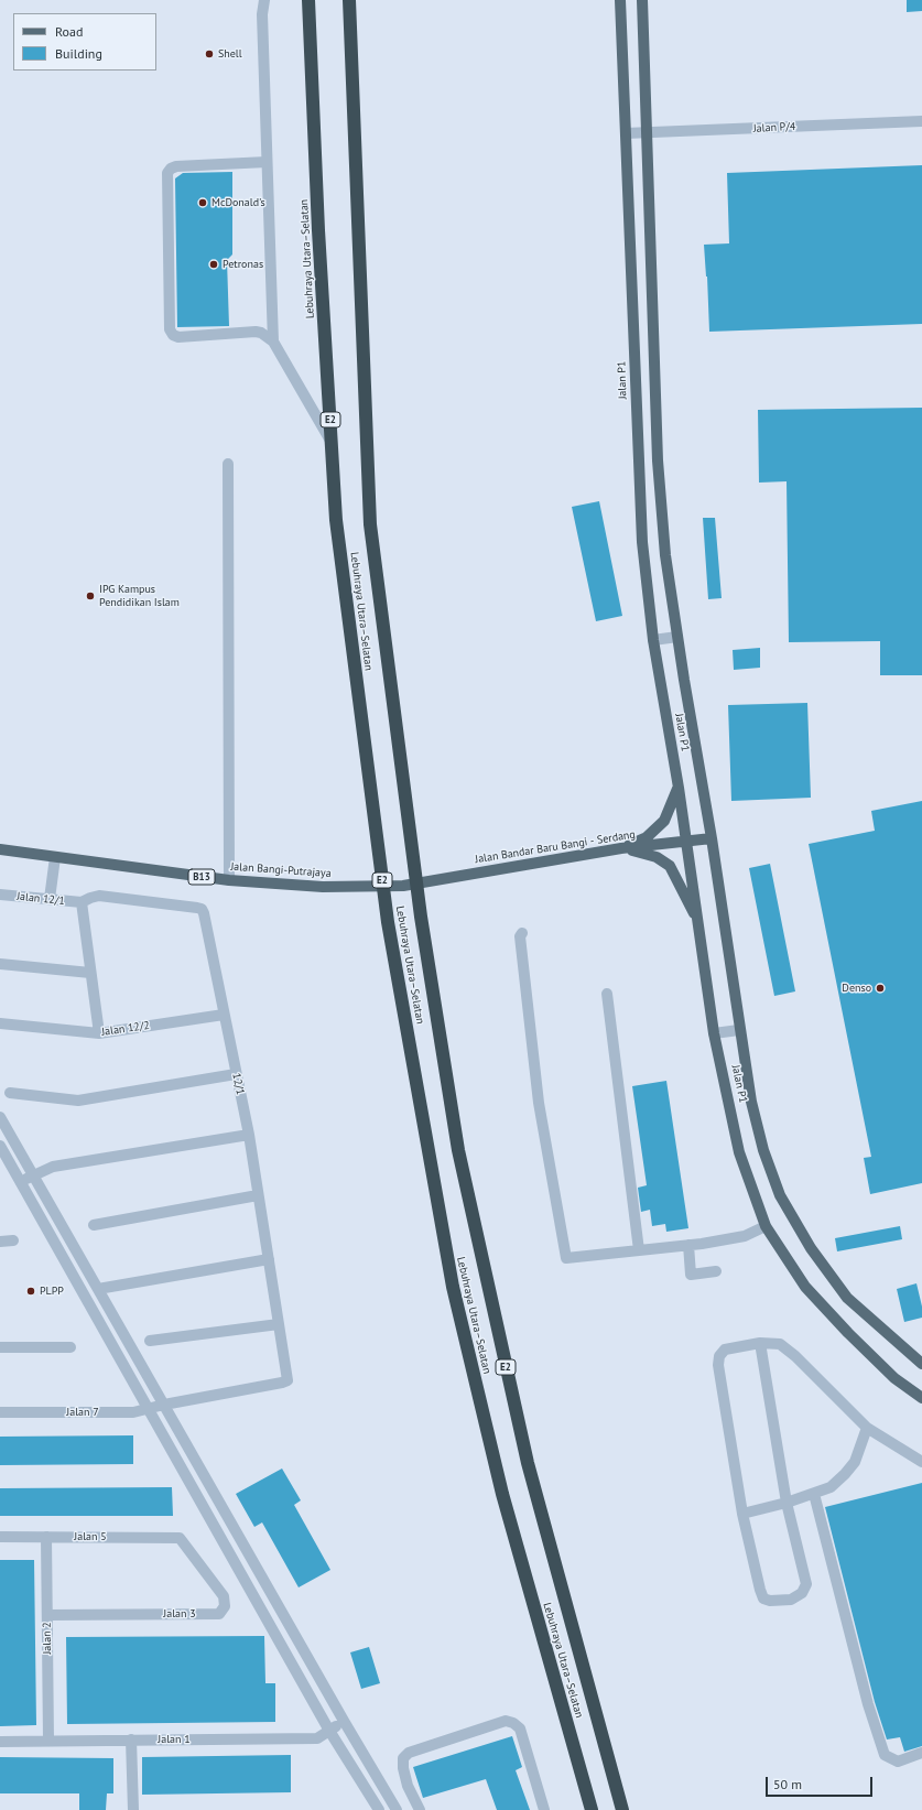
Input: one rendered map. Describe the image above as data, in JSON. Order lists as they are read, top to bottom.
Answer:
{
  "streets": {
    "highway": ["Lebuhraya Utara–Selatan", "E2"],
    "main road": [
      "Jalan P1",
      "Jalan Bandar Baru Bangi - Serdang",
      "Jalan Bangi-Putrajaya",
      "B13"
    ],
    "street": [
      "Jalan P/4",
      "Jalan 12/1",
      "Jalan 12/2",
      "12/1",
      "Jalan 7",
      "Jalan 5",
      "Jalan 3",
      "Jalan 2",
      "Jalan 1"
    ]
  },
  "crossings": [
    ["Jalan P/4", "Jalan P1"],
    ["Jalan P1", "Jalan Bandar Baru Bangi - Serdang"],
    ["Jalan Bandar Baru Bangi - Serdang", "Jalan Bangi-Putrajaya"],
    ["Jalan 12/1", "12/1"],
    ["Jalan 12/2", "12/1"],
    ["12/1", "Jalan 7"],
    ["Jalan 5", "Jalan 3"],
    ["Jalan 5", "Jalan 2"],
    ["Jalan 3", "Jalan 2"],
    ["Jalan 2", "Jalan 1"]
  ],
  "places": [
    "Shell",
    "McDonald's",
    "Petronas",
    "IPG Kampus Pendidikan Islam",
    "Denso",
    "PLPP"
  ],
  "legend": ["Road", "Building"],
  "scale_bar": "50 m"
}
